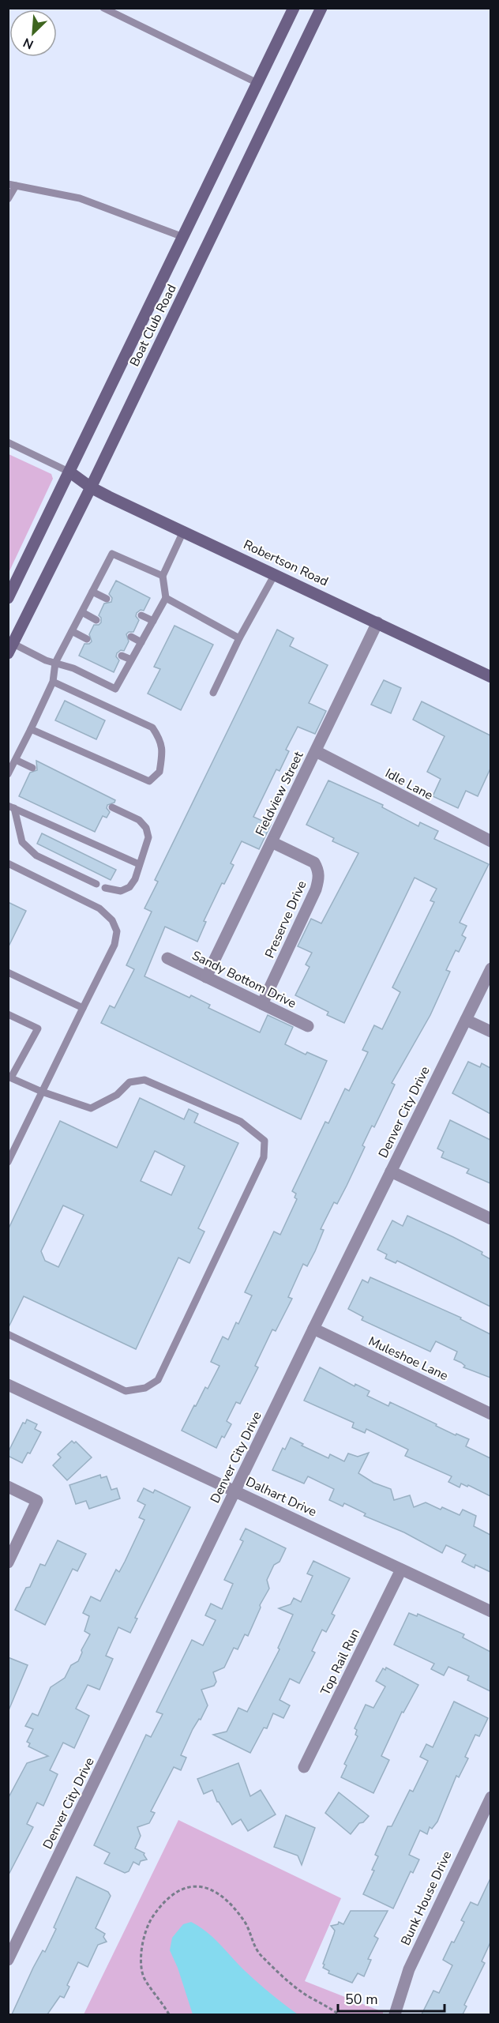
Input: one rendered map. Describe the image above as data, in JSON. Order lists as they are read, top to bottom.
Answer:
{
  "streets": {
    "main road": ["Boat Club Road", "Robertson Road"],
    "street": [
      "Idle Lane",
      "Fieldview Street",
      "Preserve Drive",
      "Sandy Bottom Drive",
      "Denver City Drive",
      "Muleshoe Lane",
      "Dalhart Drive",
      "Top Rail Run",
      "Bunk House Drive"
    ]
  },
  "crossings": [
    ["Boat Club Road", "Robertson Road"],
    ["Robertson Road", "Fieldview Street"],
    ["Idle Lane", "Fieldview Street"],
    ["Fieldview Street", "Preserve Drive"],
    ["Fieldview Street", "Sandy Bottom Drive"],
    ["Preserve Drive", "Sandy Bottom Drive"],
    ["Denver City Drive", "Muleshoe Lane"],
    ["Denver City Drive", "Dalhart Drive"],
    ["Dalhart Drive", "Top Rail Run"]
  ],
  "scale_bar": "50 m",
  "north": "bottom left"
}
